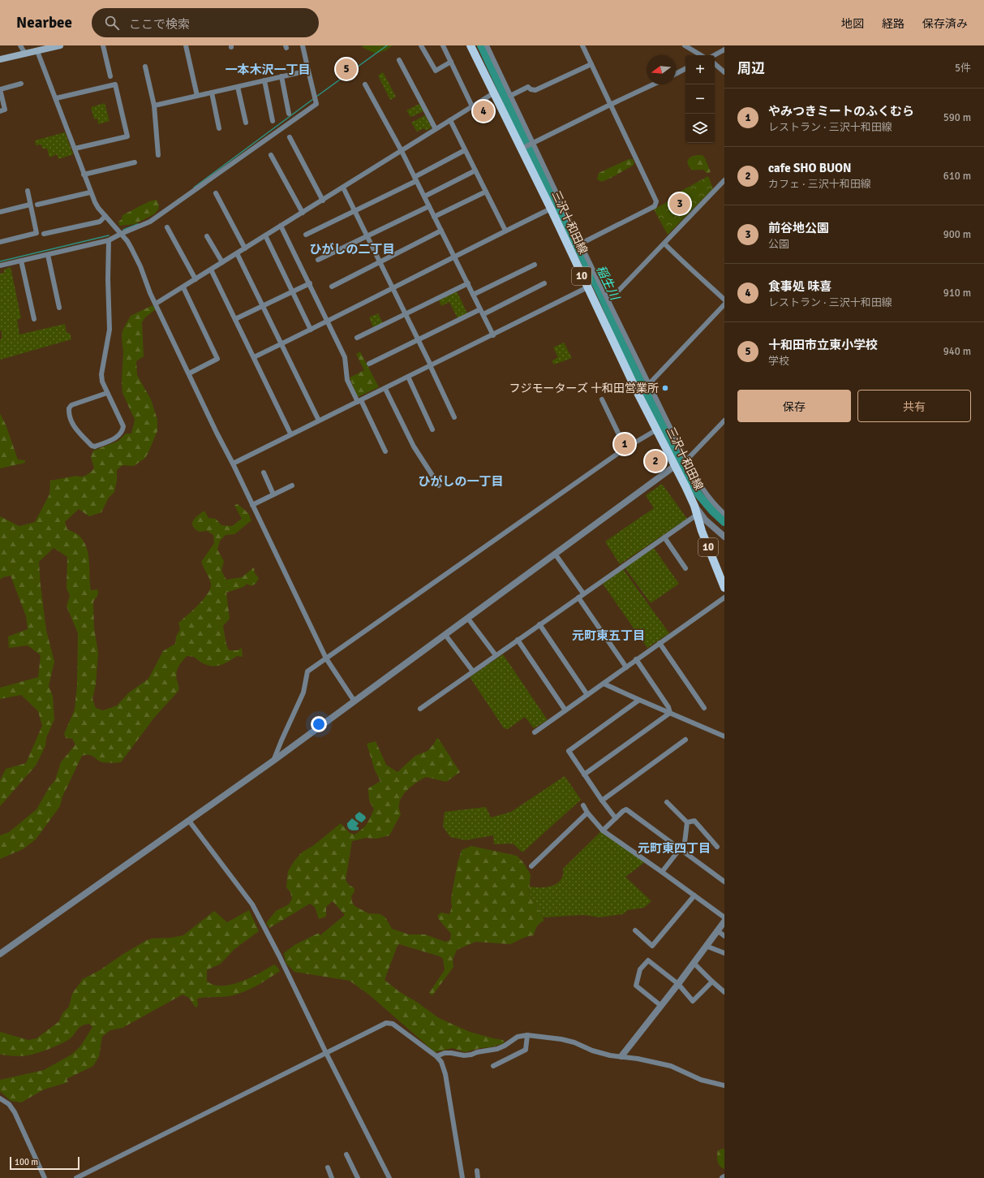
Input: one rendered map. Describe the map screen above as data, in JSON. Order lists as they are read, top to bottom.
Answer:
{
  "streets": {
    "main road": ["三沢十和田線", "10"]
  },
  "crossings": [
    ["三沢十和田線", "10"]
  ],
  "districts": [
    "一本木沢一丁目",
    "ひがしの二丁目",
    "ひがしの一丁目",
    "元町東五丁目",
    "元町東四丁目"
  ],
  "water": ["稲生川"],
  "places": ["フジモーターズ 十和田営業所"],
  "scale_bar": "100 m",
  "north": "left",
  "page": {
    "header": "Nearbee",
    "search": "ここで検索",
    "nav": ["地図", "経路", "保存済み"],
    "heading": ["周辺", "5件"],
    "map_buttons": ["+", "−"],
    "pins": [
      "5",
      "4",
      "3",
      "1",
      "2"
    ],
    "list": [
      {
        "mark": "1",
        "name": "やみつきミートのふくむら",
        "note": "レストラン · 三沢十和田線",
        "value": "590 m"
      },
      {
        "mark": "2",
        "name": "cafe SHO BUON",
        "note": "カフェ · 三沢十和田線",
        "value": "610 m"
      },
      {
        "mark": "3",
        "name": "前谷地公園",
        "note": "公園",
        "value": "900 m"
      },
      {
        "mark": "4",
        "name": "食事処 味喜",
        "note": "レストラン · 三沢十和田線",
        "value": "910 m"
      },
      {
        "mark": "5",
        "name": "十和田市立東小学校",
        "note": "学校",
        "value": "940 m"
      }
    ],
    "buttons": ["保存", "共有"],
    "scale": "100 m"
  }
}
